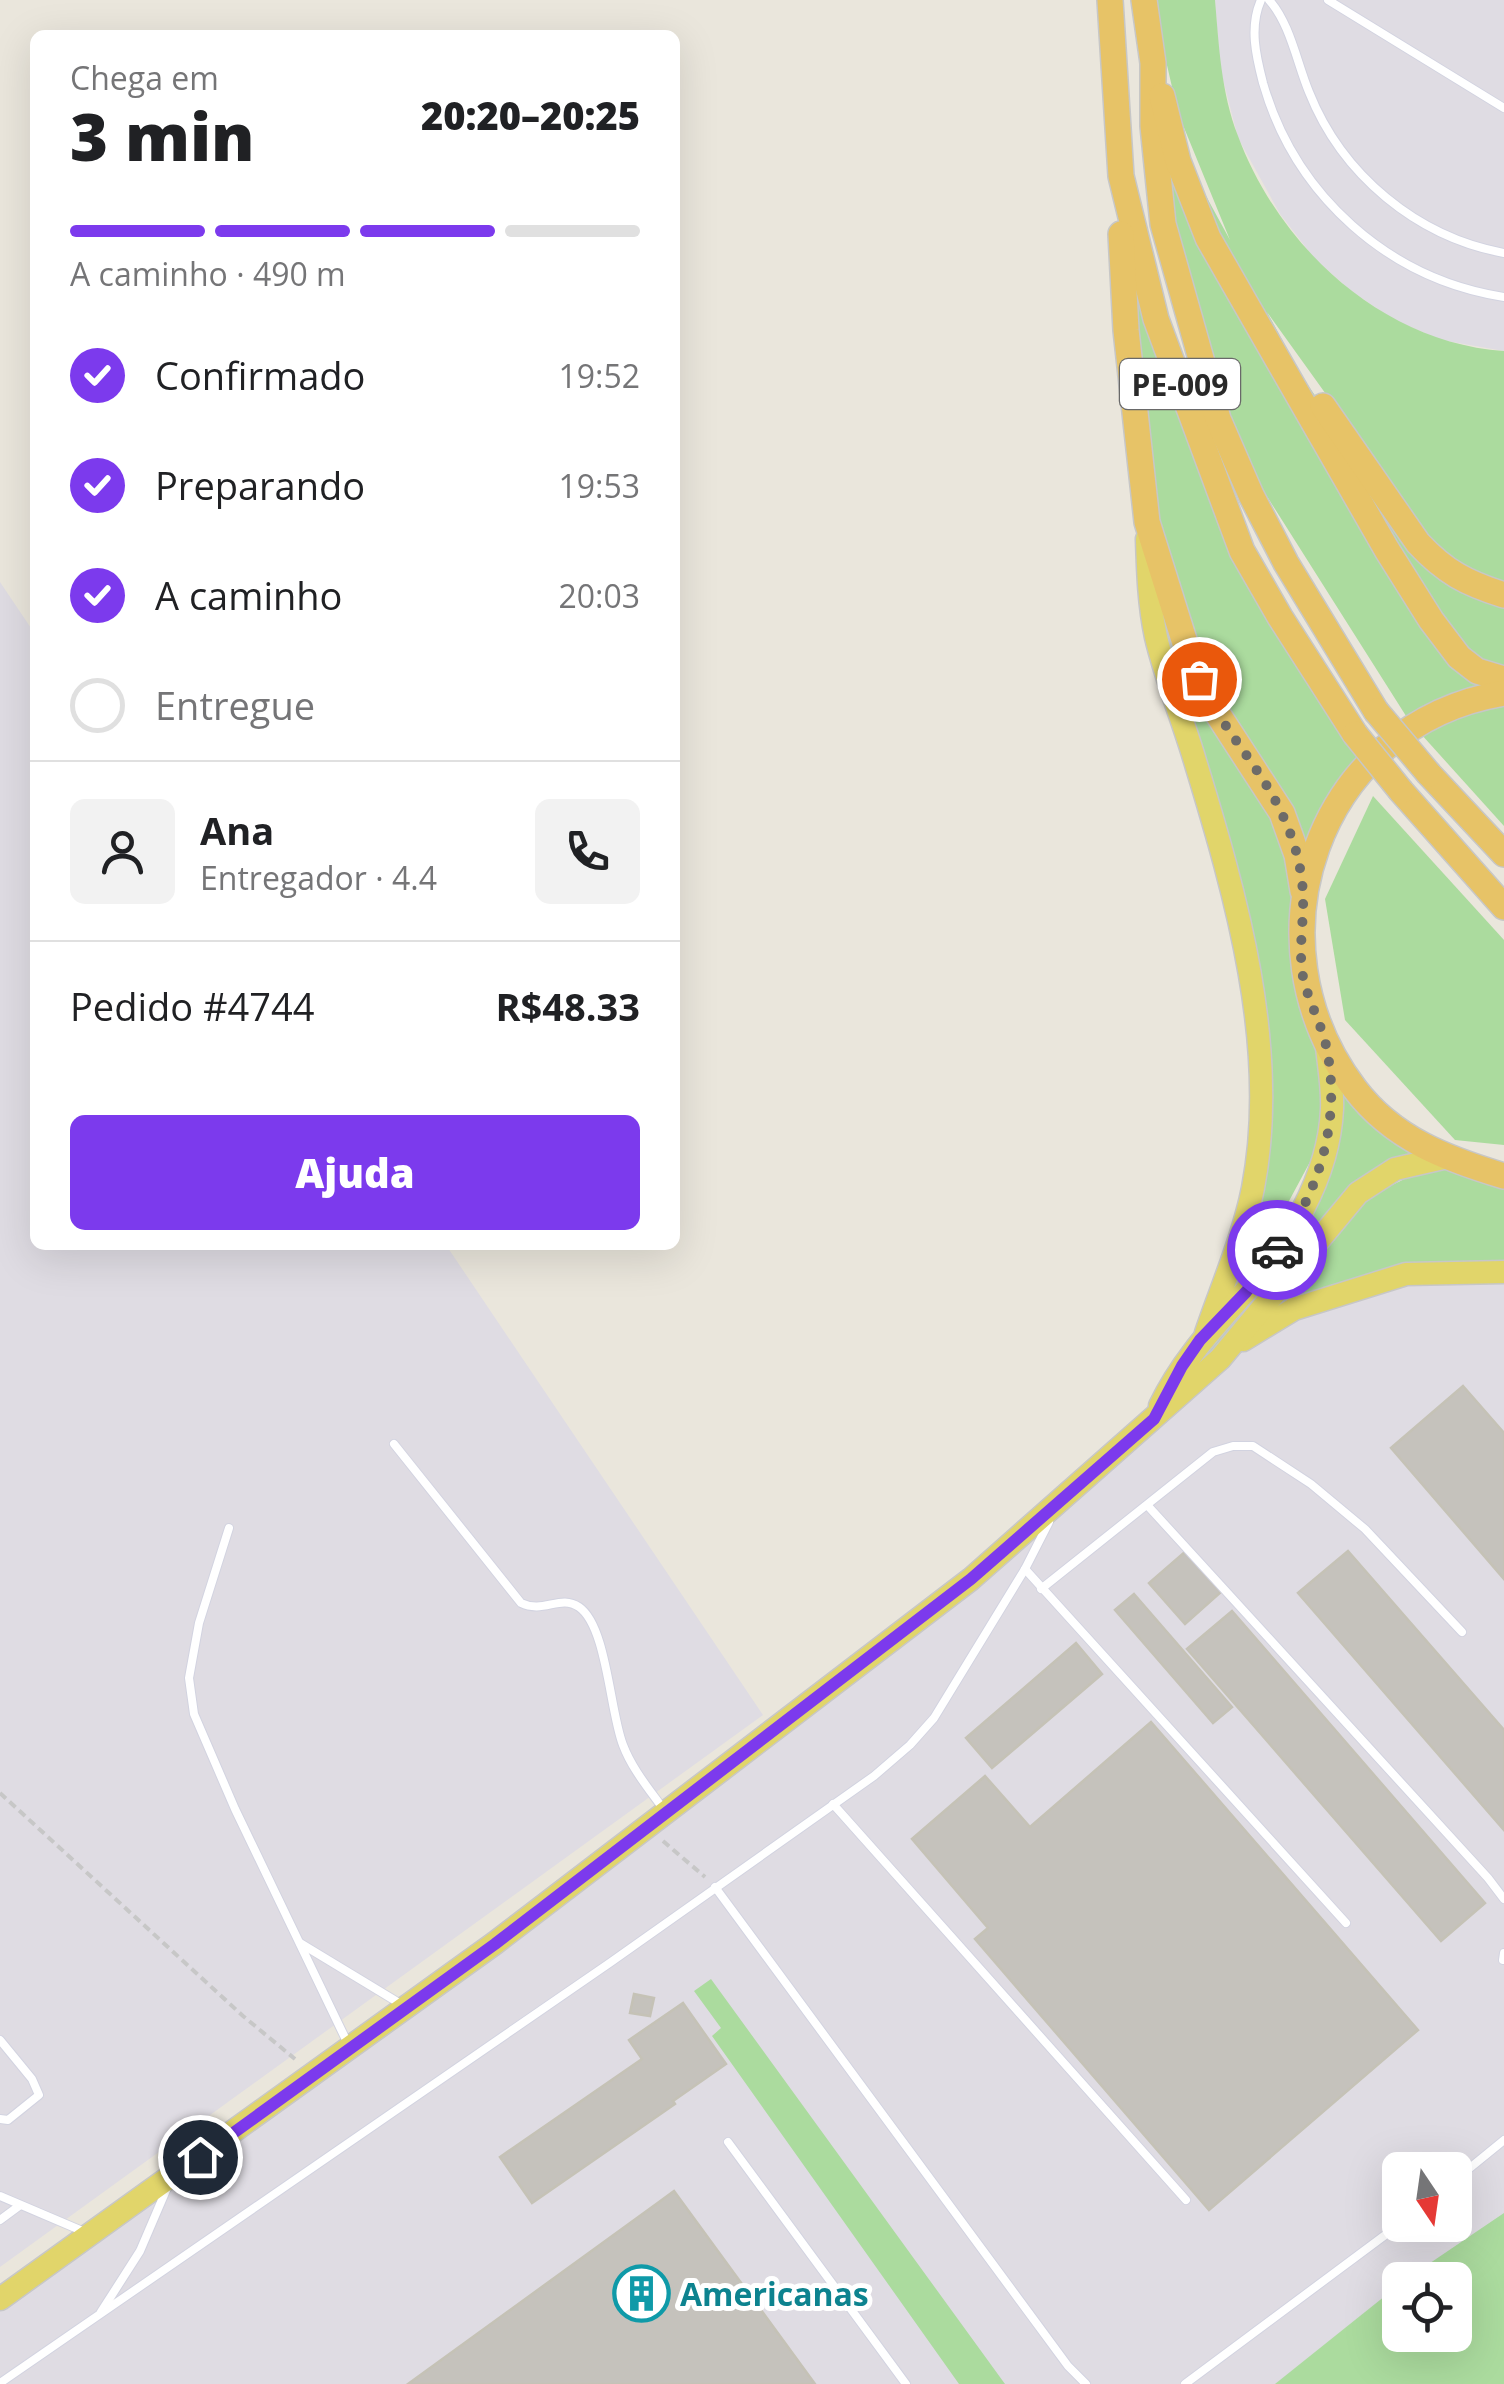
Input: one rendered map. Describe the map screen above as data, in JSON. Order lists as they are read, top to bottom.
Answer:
{
  "streets": {
    "highway": ["PE-009"]
  },
  "places": {
    "building": ["Americanas"]
  },
  "north": "bottom",
  "page": {
    "heading": ["3 min", "Chega em", "20:20–20:25"],
    "panel": [
      "Ana",
      "Entregador · 4.4",
      "Pedido #4744",
      "R$48.33"
    ],
    "bar": "A caminho · 490 m",
    "list": [
      ["Confirmado", "19:52"],
      ["Preparando", "19:53"],
      ["A caminho", "20:03"],
      "Entregue"
    ],
    "buttons": "Ajuda"
  }
}
